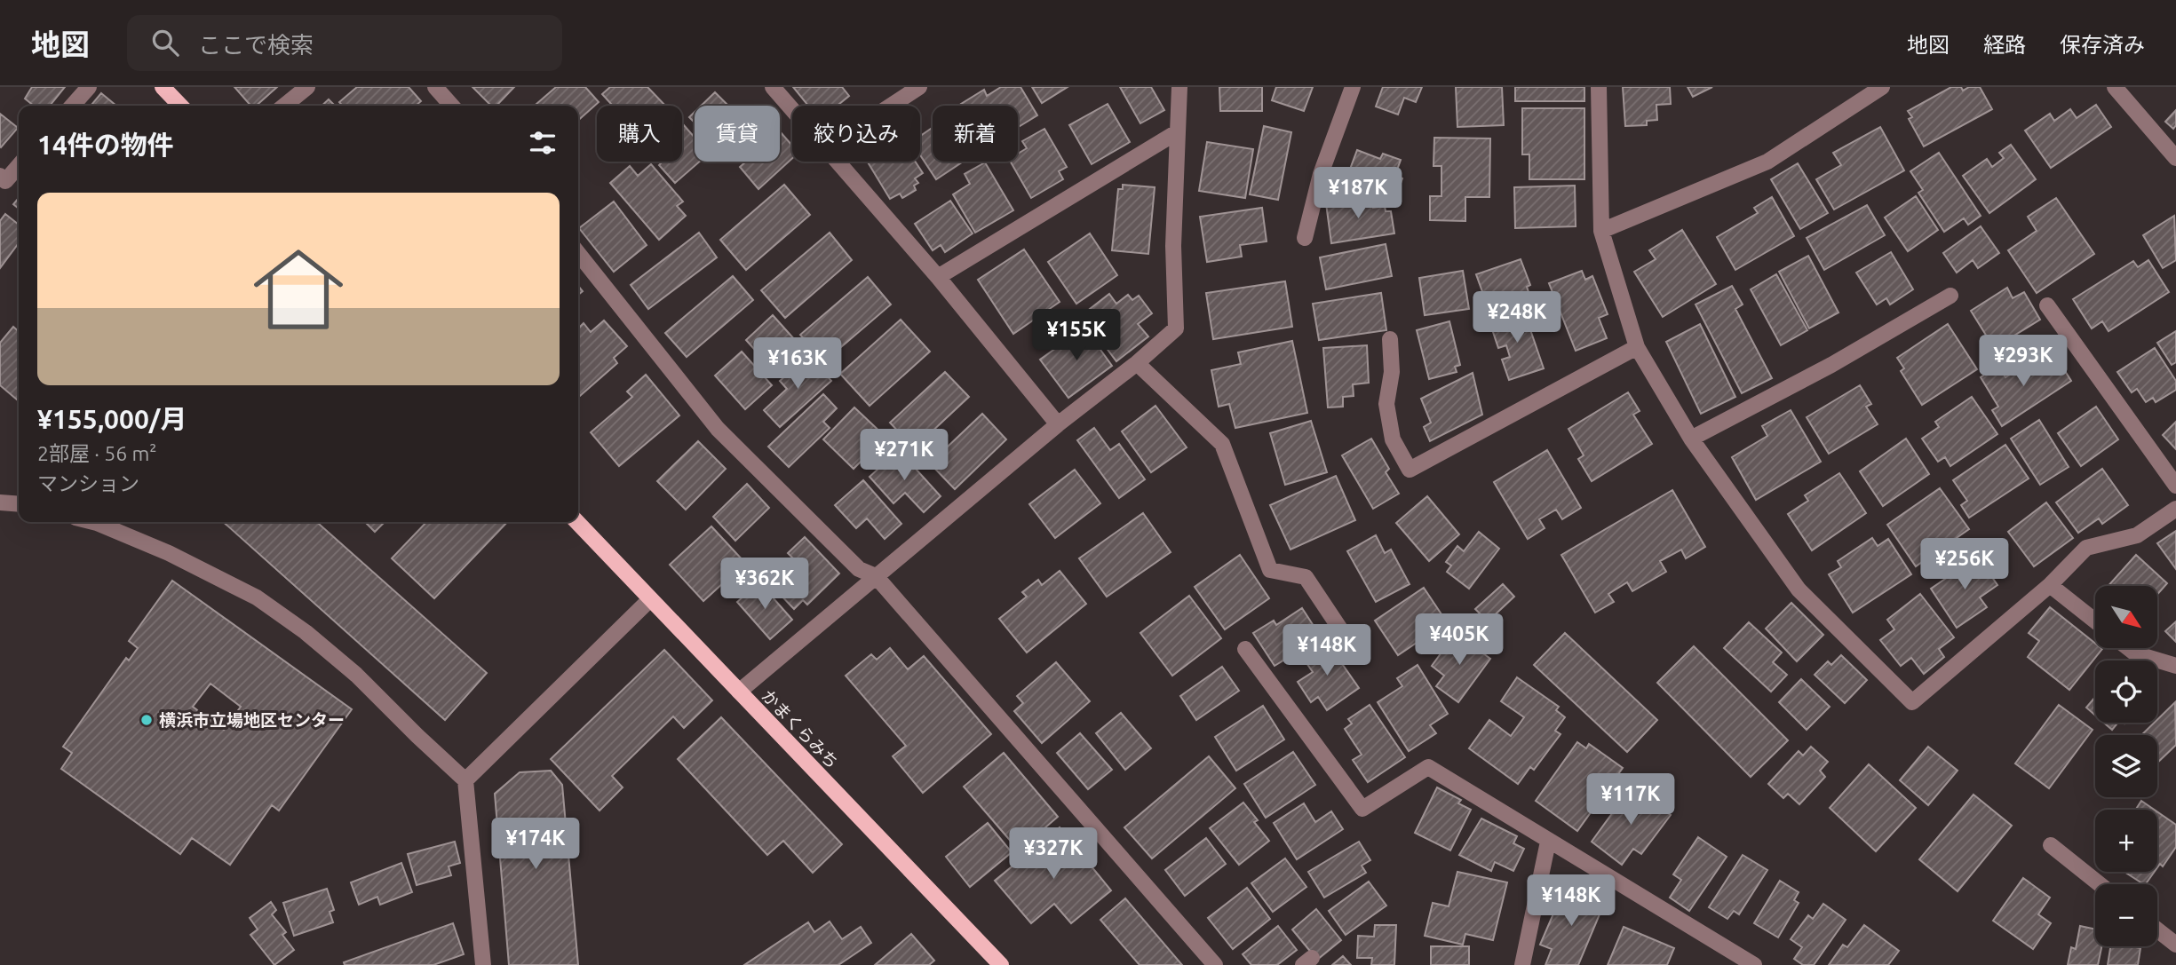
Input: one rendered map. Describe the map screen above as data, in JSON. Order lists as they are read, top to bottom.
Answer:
{
  "streets": {
    "main road": ["かまくらみち"]
  },
  "places": ["横浜市立場地区センター"],
  "north": "bottom right",
  "page": {
    "header": "地図",
    "search": "ここで検索",
    "nav": ["地図", "経路", "保存済み"],
    "chip": [
      "購入",
      "賃貸",
      "絞り込み",
      "新着"
    ],
    "heading": "14件の物件",
    "price": [
      "¥187K",
      "¥248K",
      "¥155K",
      "¥293K",
      "¥163K",
      "¥271K",
      "¥256K",
      "¥362K",
      "¥405K",
      "¥148K",
      "¥117K",
      "¥174K",
      "¥327K",
      "¥148K"
    ],
    "list": [
      {
        "name": "¥155,000/月",
        "note": "2部屋 · 56 m² · マンション"
      }
    ],
    "map_buttons": ["+", "−"]
  }
}
